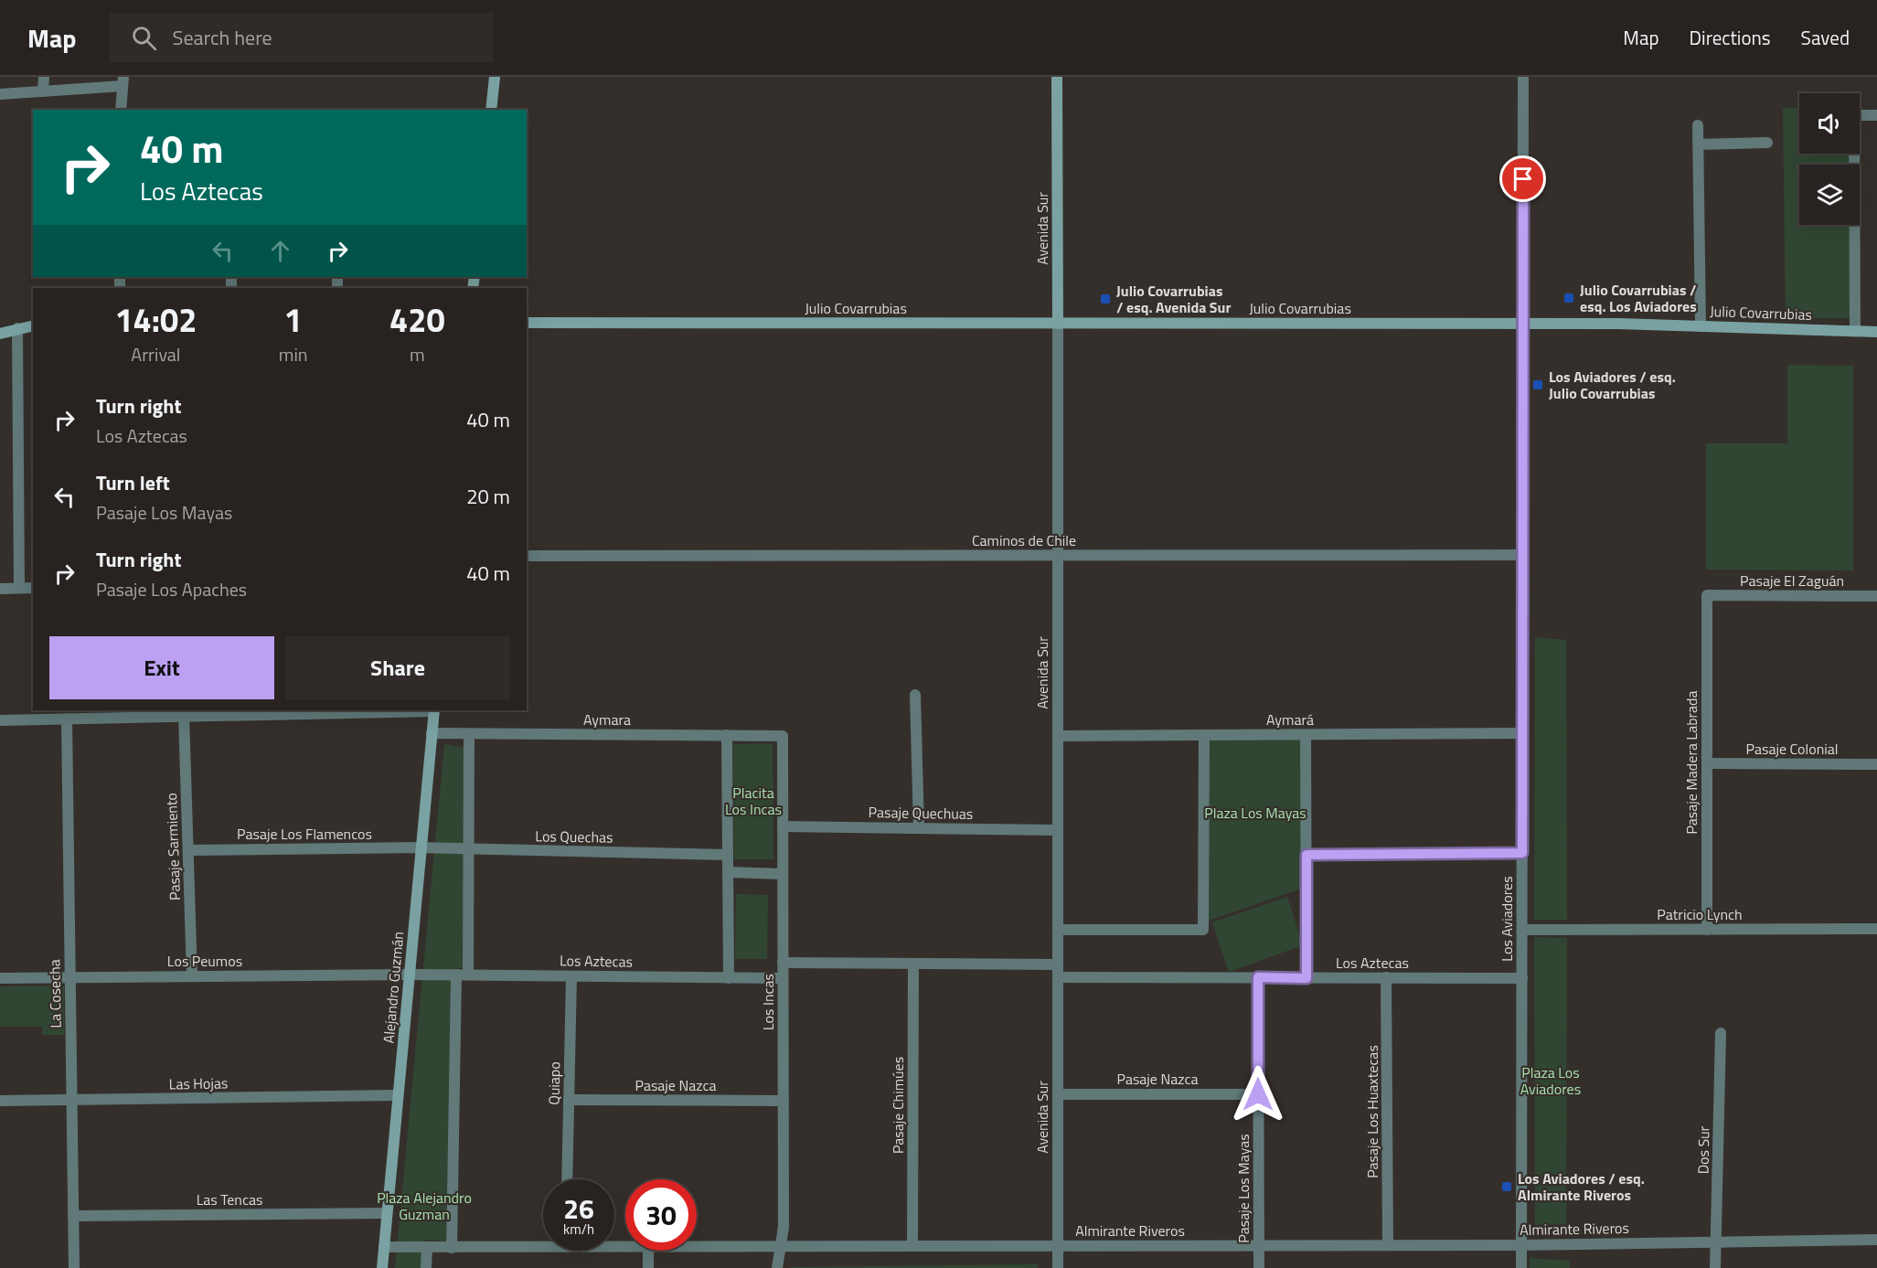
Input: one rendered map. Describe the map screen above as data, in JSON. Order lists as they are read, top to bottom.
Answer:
{
  "streets": {
    "street": [
      "Avenida Sur",
      "Julio Covarrubias",
      "Caminos de Chile",
      "Pasaje El Zaguán",
      "Aymara",
      "Aymará",
      "Pasaje Colonial",
      "Pasaje Madera Labrada",
      "Pasaje Quechuas",
      "Pasaje Los Flamencos",
      "Los Quechas",
      "Pasaje Sarmiento",
      "Patricio Lynch",
      "Los Aviadores",
      "Los Peumos",
      "Los Aztecas",
      "Alejandro Guzmán",
      "La Cosecha",
      "Los Incas",
      "Pasaje Nazca",
      "Las Hojas",
      "Quiapo",
      "Pasaje Chimúes",
      "Pasaje Los Huaxtecas",
      "Dos Sur",
      "Pasaje Los Mayas",
      "Las Tencas",
      "Almirante Riveros"
    ]
  },
  "crossings": [
    ["Avenida Sur", "Julio Covarrubias"],
    ["Avenida Sur", "Caminos de Chile"],
    ["Avenida Sur", "Aymará"],
    ["Avenida Sur", "Pasaje Quechuas"],
    ["Avenida Sur", "Los Aztecas"],
    ["Avenida Sur", "Pasaje Nazca"],
    ["Avenida Sur", "Almirante Riveros"],
    ["Julio Covarrubias", "Los Aviadores"],
    ["Caminos de Chile", "Los Aviadores"],
    ["Pasaje El Zaguán", "Pasaje Madera Labrada"],
    ["Aymara", "Alejandro Guzmán"],
    ["Aymara", "Los Incas"],
    ["Aymará", "Los Aviadores"],
    ["Pasaje Colonial", "Pasaje Madera Labrada"],
    ["Pasaje Madera Labrada", "Patricio Lynch"],
    ["Pasaje Quechuas", "Los Incas"],
    ["Pasaje Los Flamencos", "Los Quechas"],
    ["Pasaje Los Flamencos", "Pasaje Sarmiento"],
    ["Pasaje Los Flamencos", "Alejandro Guzmán"],
    ["Los Quechas", "Alejandro Guzmán"],
    ["Pasaje Sarmiento", "Los Peumos"],
    ["Patricio Lynch", "Los Aviadores"],
    ["Los Aviadores", "Los Aztecas"],
    ["Los Aviadores", "Almirante Riveros"],
    ["Los Peumos", "Los Aztecas"],
    ["Los Peumos", "Alejandro Guzmán"],
    ["Los Peumos", "La Cosecha"],
    ["Los Aztecas", "Alejandro Guzmán"],
    ["Los Aztecas", "Los Incas"],
    ["Los Aztecas", "Quiapo"],
    ["Los Aztecas", "Pasaje Los Huaxtecas"],
    ["Los Aztecas", "Pasaje Los Mayas"],
    ["Alejandro Guzmán", "Las Hojas"],
    ["Alejandro Guzmán", "Las Tencas"],
    ["Alejandro Guzmán", "Almirante Riveros"],
    ["La Cosecha", "Las Hojas"],
    ["La Cosecha", "Las Tencas"],
    ["Los Incas", "Pasaje Nazca"],
    ["Los Incas", "Almirante Riveros"],
    ["Pasaje Nazca", "Quiapo"],
    ["Pasaje Nazca", "Pasaje Los Mayas"],
    ["Pasaje Chimúes", "Almirante Riveros"],
    ["Pasaje Los Huaxtecas", "Almirante Riveros"],
    ["Dos Sur", "Almirante Riveros"],
    ["Pasaje Los Mayas", "Almirante Riveros"]
  ],
  "parks": [
    "Placita Los Incas",
    "Plaza Los Mayas",
    "Plaza Los Aviadores",
    "Plaza Alejandro Guzman"
  ],
  "places": {
    "transit": [
      "Julio Covarrubias / esq. Los Aviadores",
      "Julio Covarrubias / esq. Avenida Sur",
      "Los Aviadores / esq. Julio Covarrubias",
      "Los Aviadores / esq. Almirante Riveros"
    ]
  },
  "page": {
    "header": "Map",
    "search": "Search here",
    "nav": ["Map", "Directions", "Saved"],
    "turn": ["40 m", "Los Aztecas"],
    "eta": [
      "14:02",
      "Arrival",
      "1",
      "min",
      "420",
      "m"
    ],
    "list": [
      {
        "name": "Turn right",
        "note": "Los Aztecas",
        "value": "40 m"
      },
      {
        "name": "Turn left",
        "note": "Pasaje Los Mayas",
        "value": "20 m"
      },
      {
        "name": "Turn right",
        "note": "Pasaje Los Apaches",
        "value": "40 m"
      }
    ],
    "buttons": ["Exit", "Share"],
    "speed": "26 km/h",
    "limit": "30"
  }
}
